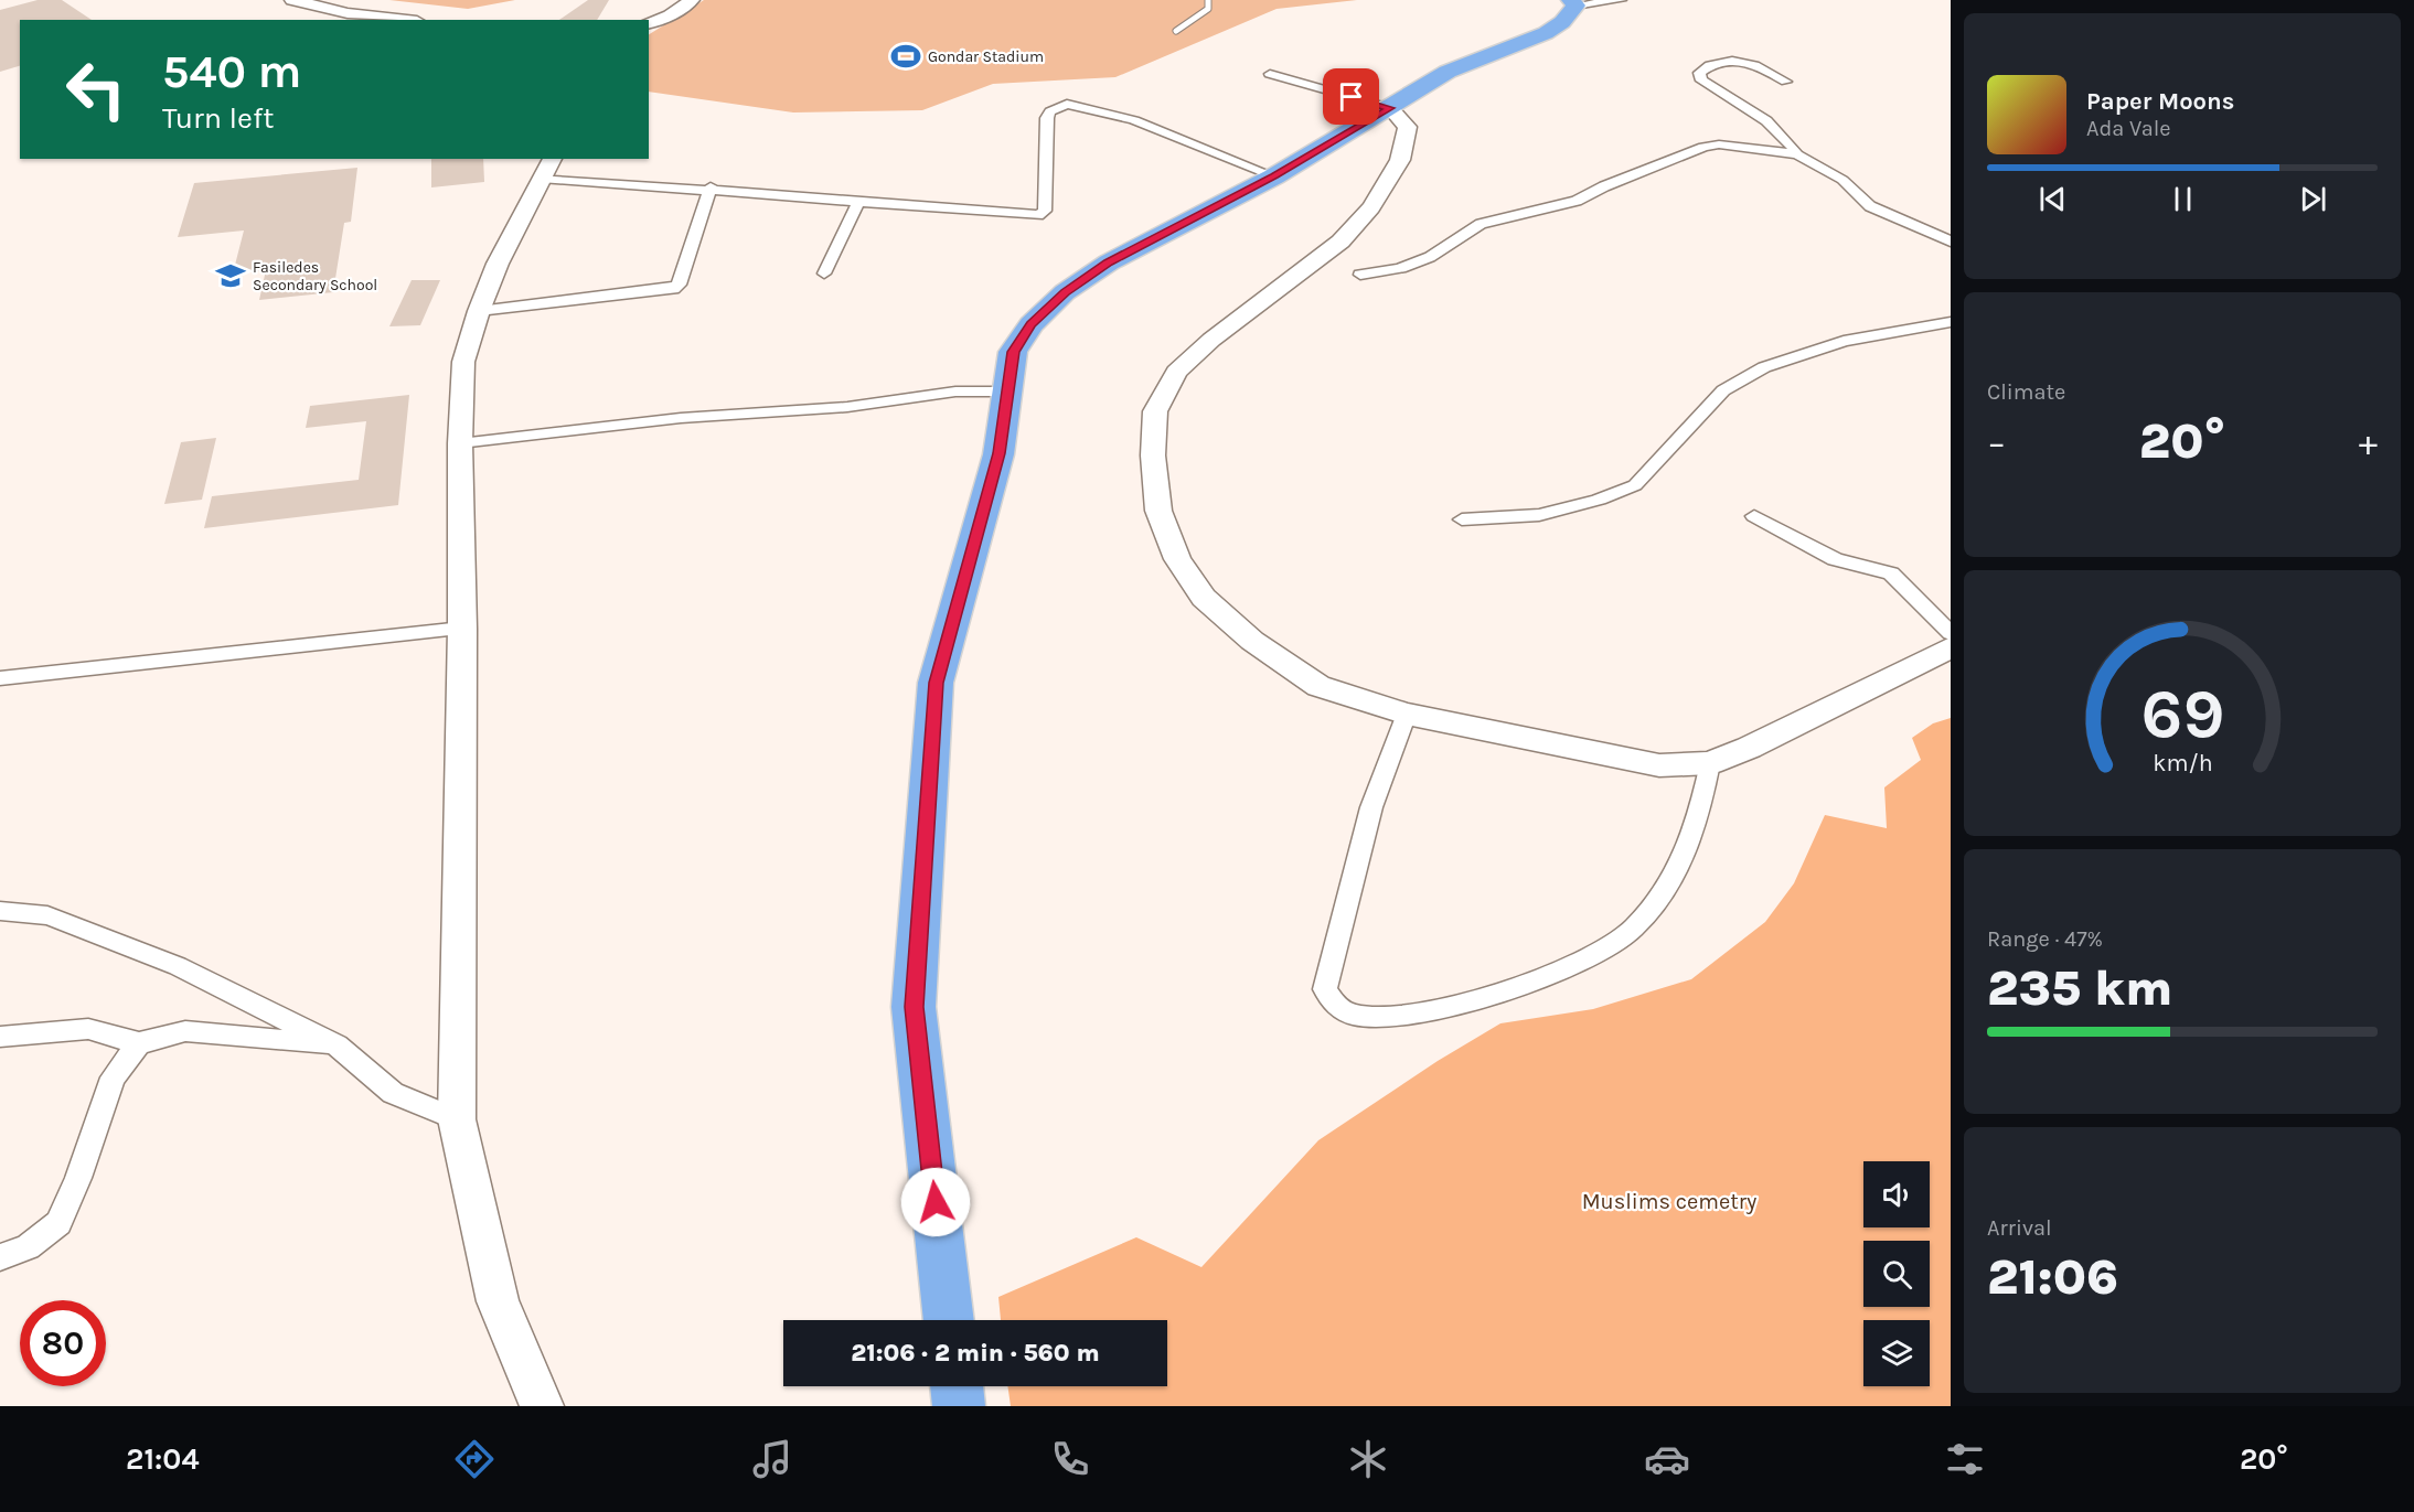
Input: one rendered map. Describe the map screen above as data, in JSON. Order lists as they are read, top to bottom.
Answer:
{
  "parks": ["Muslims cemetry"],
  "places": {
    "sports": ["Gondar Stadium"],
    "school or university": ["Fasiledes Secondary School"]
  },
  "page": {
    "turn": ["540 m", "Turn left"],
    "song": ["Paper Moons", "Ada Vale"],
    "tile": [
      "Climate",
      ["Range · 47%", "235 km"],
      ["Arrival", "21:06"]
    ],
    "heat": ["−", "20°", "+"],
    "limit": "80",
    "trip": "21:06 · 2 min · 560 m",
    "tabs": ["21:04", "20°"],
    "gauge": ["69", "km/h"]
  }
}
